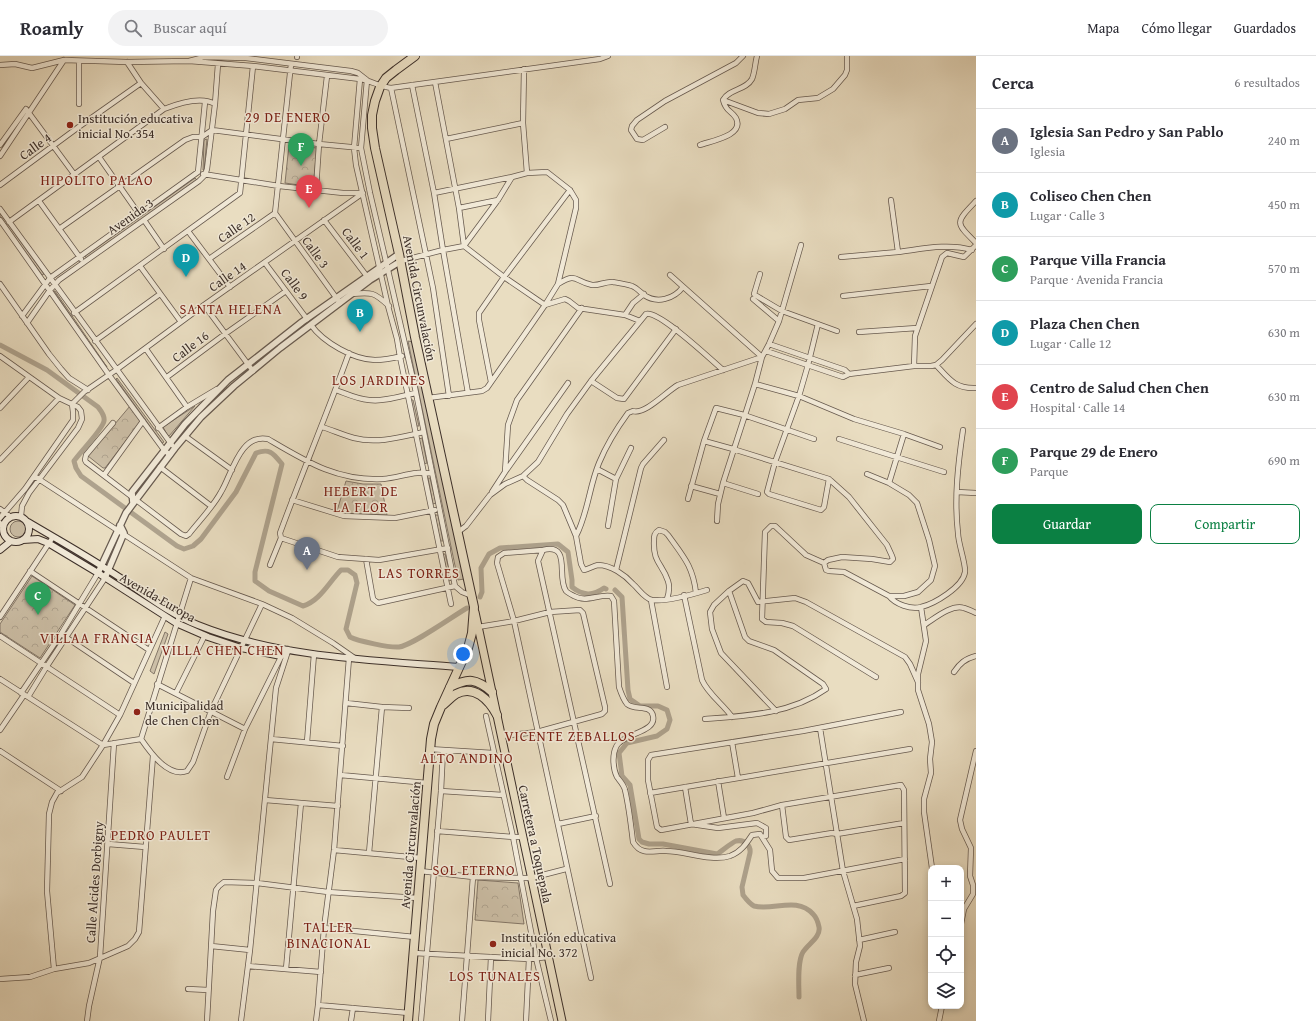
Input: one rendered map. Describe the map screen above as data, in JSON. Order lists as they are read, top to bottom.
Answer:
{
  "streets": {
    "highway": ["Avenida Circunvalación"],
    "main road": ["Avenida Europa", "Carretera a Toquepala"],
    "street": [
      "Calle 4",
      "Avenida 3",
      "Calle 12",
      "Calle 1",
      "Calle 3",
      "Calle 14",
      "Calle 9",
      "Calle 16",
      "Calle Alcides Dorbigny"
    ]
  },
  "crossings": [
    ["Calle 12", "Calle 3"],
    ["Calle 1", "Calle 14"],
    ["Calle 3", "Calle 14"],
    ["Calle 14", "Calle 9"],
    ["Calle 9", "Calle 16"],
    ["Avenida Circunvalación", "Avenida Europa"],
    ["Avenida Circunvalación", "Carretera a Toquepala"]
  ],
  "districts": [
    "29 DE ENERO",
    "HIPOLITO PALAO",
    "SANTA HELENA",
    "LOS JARDINES",
    "HEBERT DE LA FLOR",
    "LAS TORRES",
    "VILLAA FRANCIA",
    "VILLA CHEN CHEN",
    "VICENTE ZEBALLOS",
    "ALTO ANDINO",
    "PEDRO PAULET",
    "SOL ETERNO",
    "TALLER BINACIONAL",
    "LOS TUNALES"
  ],
  "places": ["Institución educativa inicial No. 354", "Municipalidad de Chen Chen", "Institución educativa inicial No. 372"],
  "page": {
    "header": "Roamly",
    "search": "Buscar aquí",
    "nav": ["Mapa", "Cómo llegar", "Guardados"],
    "heading": ["Cerca", "6 resultados"],
    "list": [
      {
        "mark": "A",
        "name": "Iglesia San Pedro y San Pablo",
        "note": "Iglesia",
        "value": "240 m"
      },
      {
        "mark": "B",
        "name": "Coliseo Chen Chen",
        "note": "Lugar · Calle 3",
        "value": "450 m"
      },
      {
        "mark": "C",
        "name": "Parque Villa Francia",
        "note": "Parque · Avenida Francia",
        "value": "570 m"
      },
      {
        "mark": "D",
        "name": "Plaza Chen Chen",
        "note": "Lugar · Calle 12",
        "value": "630 m"
      },
      {
        "mark": "E",
        "name": "Centro de Salud Chen Chen",
        "note": "Hospital · Calle 14",
        "value": "630 m"
      },
      {
        "mark": "F",
        "name": "Parque 29 de Enero",
        "note": "Parque",
        "value": "690 m"
      }
    ],
    "pins": [
      "F",
      "E",
      "D",
      "B",
      "A",
      "C"
    ],
    "buttons": ["Guardar", "Compartir"],
    "map_buttons": ["+", "−"]
  }
}
